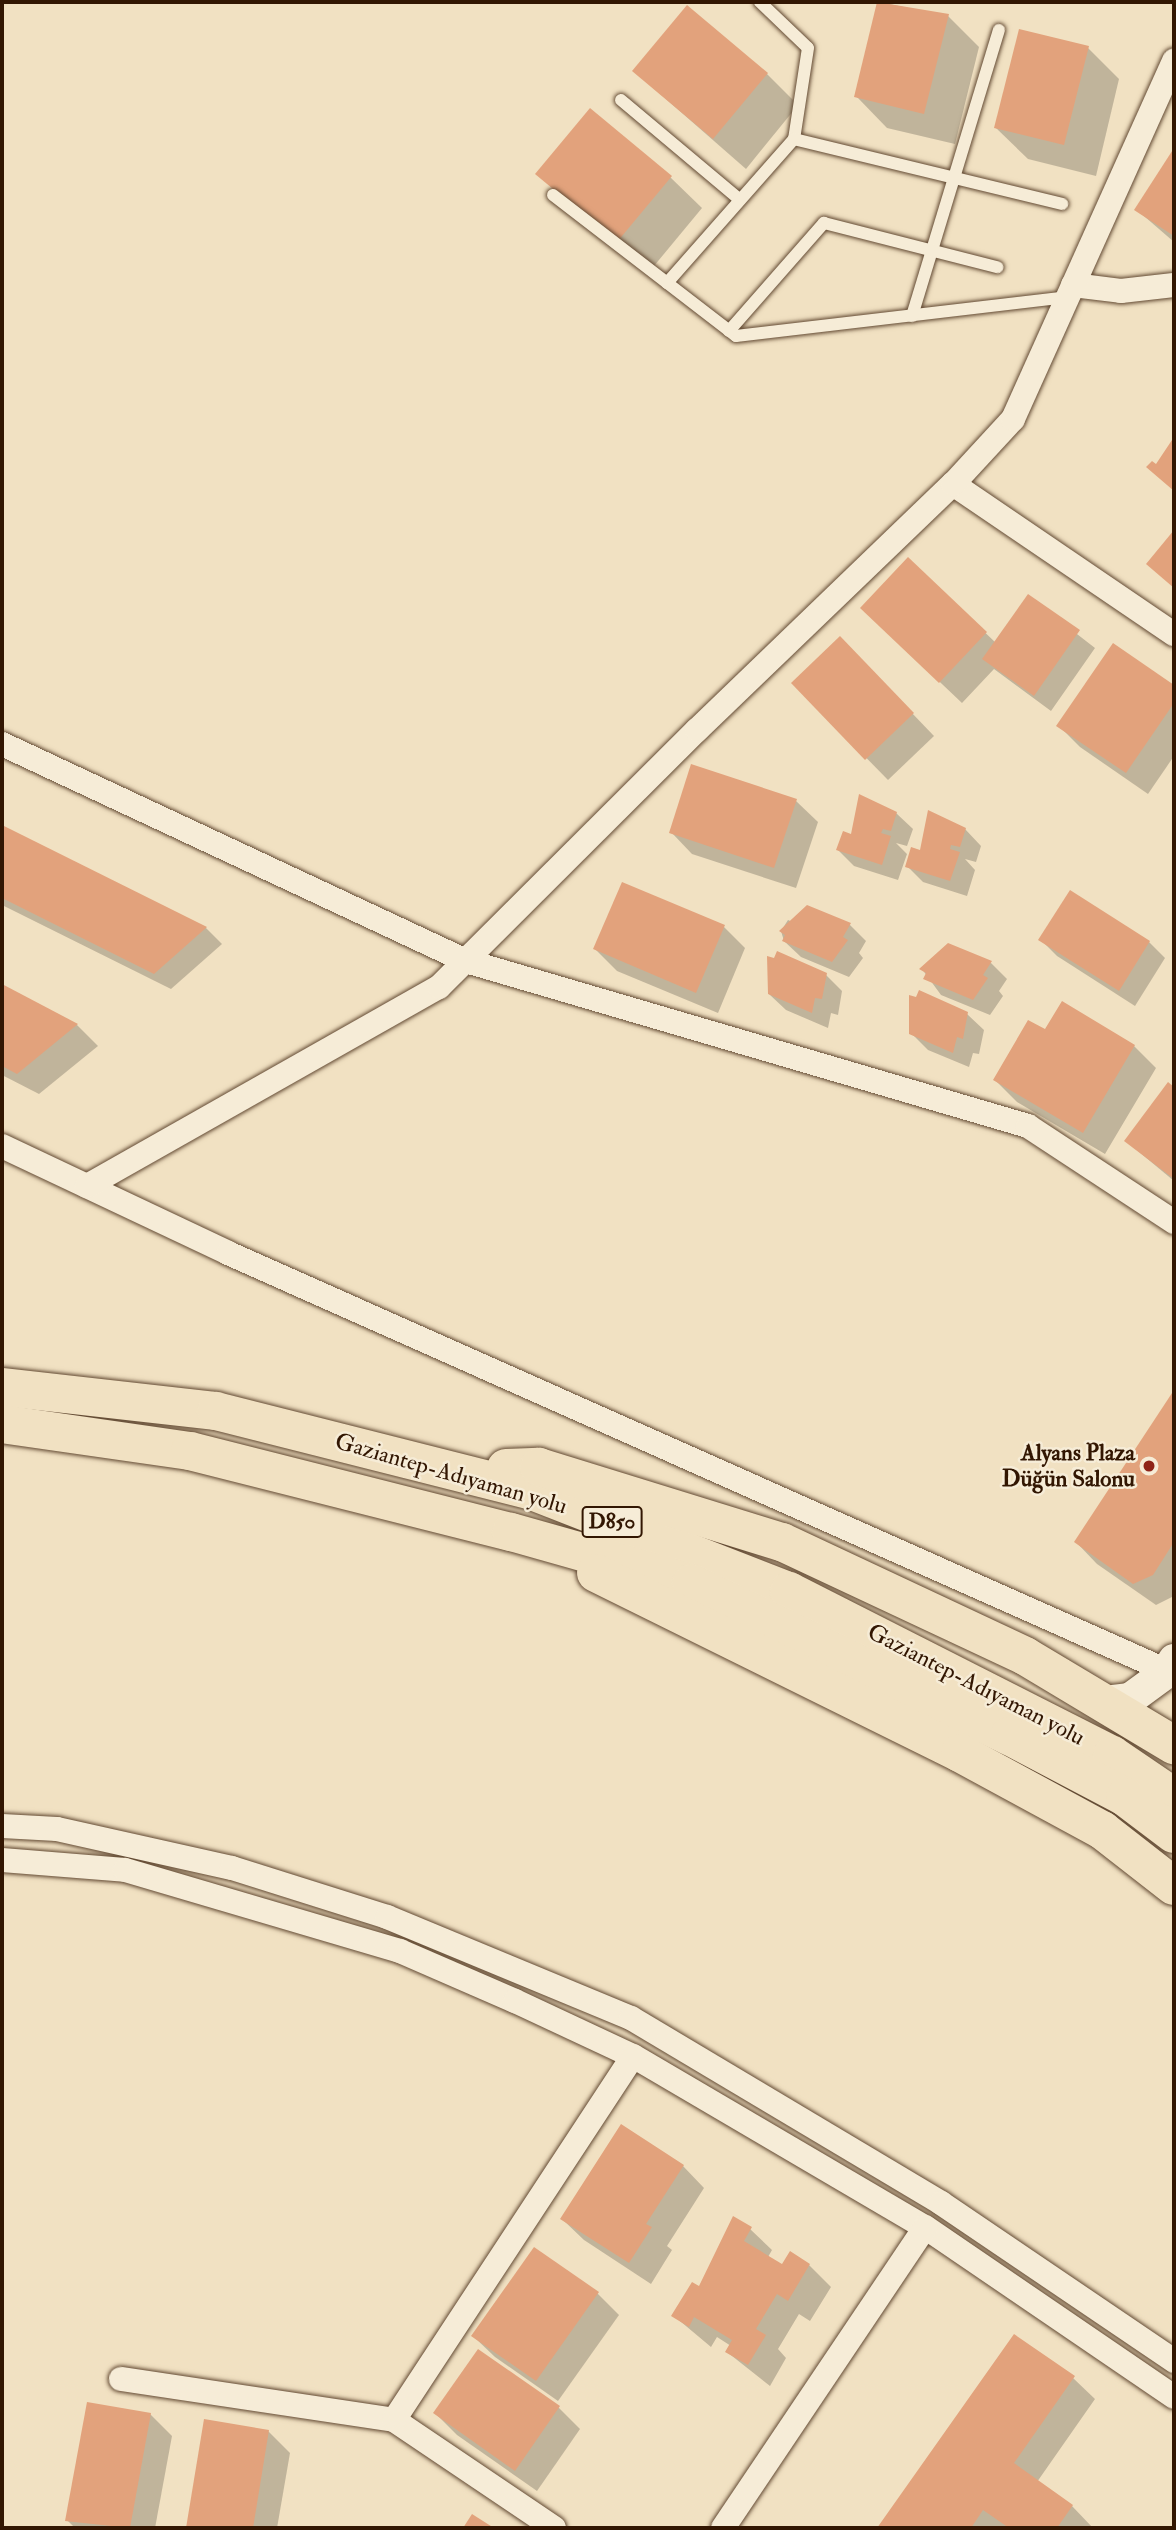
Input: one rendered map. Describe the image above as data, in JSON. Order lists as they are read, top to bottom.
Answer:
{
  "streets": {
    "highway": ["Gaziantep-Adıyaman yolu", "D850"]
  },
  "places": ["Alyans Plaza Düğün Salonu"]
}
